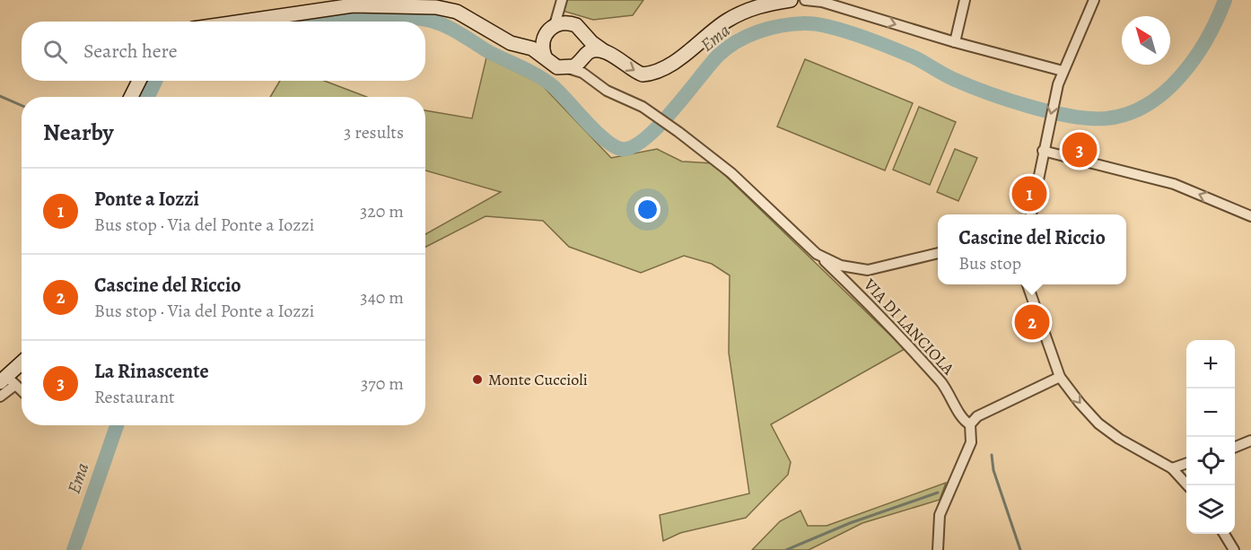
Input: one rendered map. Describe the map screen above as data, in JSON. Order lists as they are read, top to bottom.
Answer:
{
  "streets": {
    "street": ["VIA DI LANCIOLA"]
  },
  "water": ["Ema"],
  "places": ["Monte Cuccioli"],
  "north": "top left",
  "page": {
    "search": "Search here",
    "heading": ["Nearby", "3 results"],
    "pins": ["3", "1", "2"],
    "list": [
      {
        "mark": "1",
        "name": "Ponte a Iozzi",
        "note": "Bus stop · Via del Ponte a Iozzi",
        "value": "320 m"
      },
      {
        "mark": "2",
        "name": "Cascine del Riccio",
        "note": "Bus stop · Via del Ponte a Iozzi",
        "value": "340 m"
      },
      {
        "mark": "3",
        "name": "La Rinascente",
        "note": "Restaurant",
        "value": "370 m"
      }
    ],
    "popup": ["Cascine del Riccio", "Bus stop"],
    "map_buttons": ["+", "−"]
  }
}
